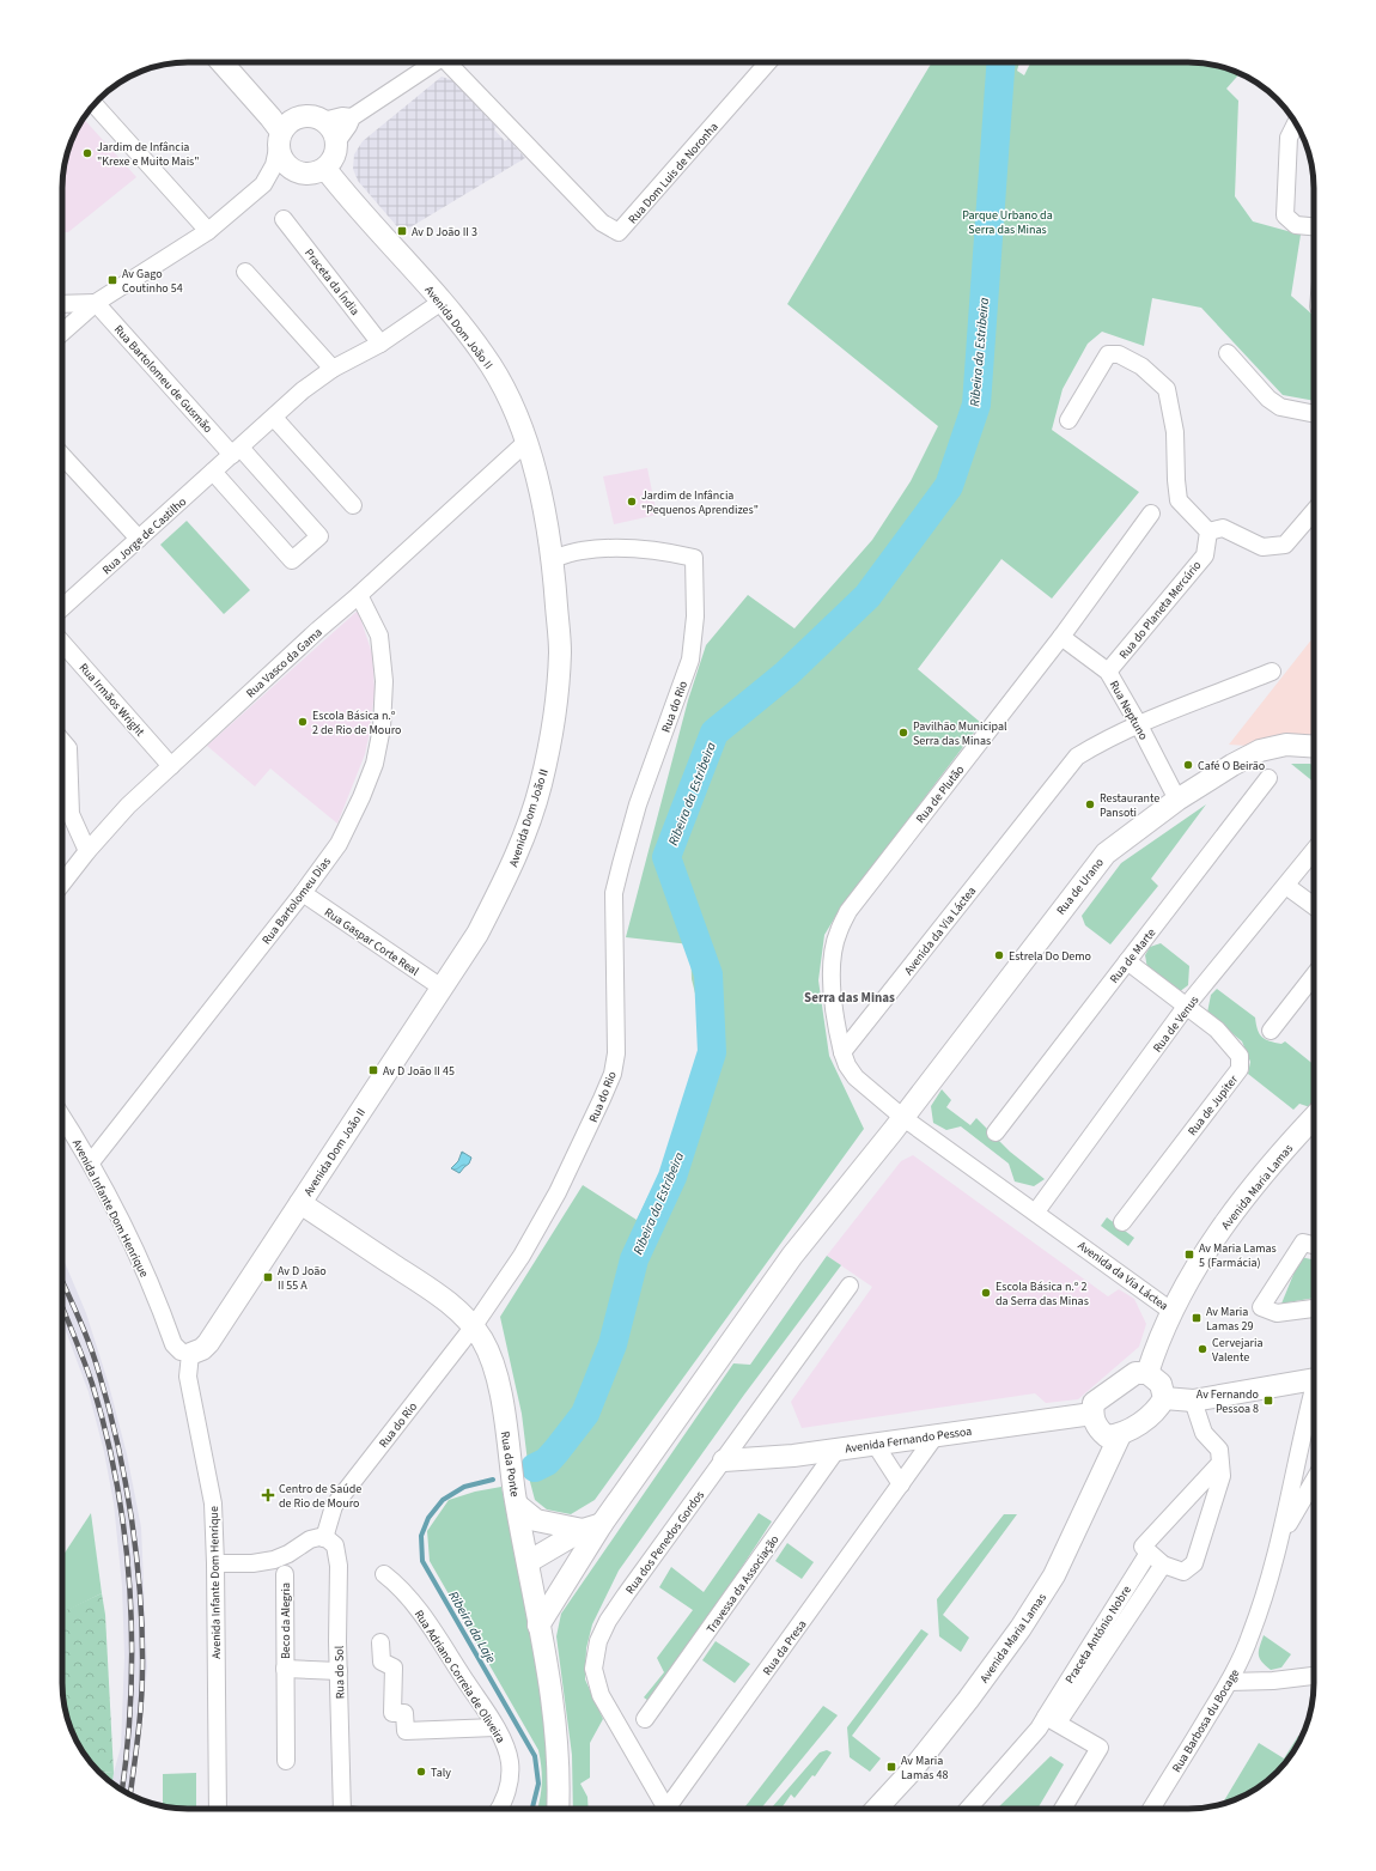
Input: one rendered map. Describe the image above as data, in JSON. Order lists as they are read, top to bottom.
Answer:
{
  "streets": {
    "street": [
      "Rua Dom Luis de Noronha",
      "Praceta da Índia",
      "Avenida Dom João II",
      "Rua Bartolomeu de Gusmão",
      "Rua Jorge de Castilho",
      "Rua do Planeta Mercúrio",
      "Rua Vasco da Gama",
      "Rua Irmãos Wright",
      "Rua do Rio",
      "Rua Neptuno",
      "Rua de Plutão",
      "Rua de Urano",
      "Rua Bartolomeu Dias",
      "Avenida da Via Láctea",
      "Rua Gaspar Corte Real",
      "Rua de Marte",
      "Rua de Venus",
      "Rua de Jupiter",
      "Avenida Maria Lamas",
      "Avenida Infante Dom Henrique",
      "Avenida Fernando Pessoa",
      "Rua da Ponte",
      "Rua dos Penedos Gordos",
      "Travessa da Associação",
      "Beco da Alegria",
      "Praceta António Nobre",
      "Rua da Presa",
      "Rua do Sol",
      "Rua Adriano Correia de Oliveira",
      "Rua Barbosa du Bocage"
    ]
  },
  "crossings": [
    ["Avenida Dom João II", "Rua Vasco da Gama"],
    ["Avenida Dom João II", "Rua do Rio"],
    ["Avenida Dom João II", "Rua Gaspar Corte Real"],
    ["Avenida Dom João II", "Avenida Infante Dom Henrique"],
    ["Avenida Dom João II", "Rua da Ponte"],
    ["Rua Bartolomeu de Gusmão", "Rua Jorge de Castilho"],
    ["Rua do Planeta Mercúrio", "Rua Neptuno"],
    ["Rua Vasco da Gama", "Rua Irmãos Wright"],
    ["Rua Vasco da Gama", "Rua Bartolomeu Dias"],
    ["Rua do Rio", "Rua da Ponte"],
    ["Rua do Rio", "Rua do Sol"],
    ["Rua Neptuno", "Rua de Plutão"],
    ["Rua Neptuno", "Rua de Urano"],
    ["Rua Neptuno", "Avenida da Via Láctea"],
    ["Rua de Plutão", "Avenida da Via Láctea"],
    ["Rua de Urano", "Avenida da Via Láctea"],
    ["Rua de Urano", "Rua da Ponte"],
    ["Rua Bartolomeu Dias", "Rua Gaspar Corte Real"],
    ["Rua Bartolomeu Dias", "Avenida Infante Dom Henrique"],
    ["Avenida da Via Láctea", "Rua de Venus"],
    ["Avenida da Via Láctea", "Avenida Maria Lamas"],
    ["Rua de Marte", "Rua de Jupiter"],
    ["Rua de Venus", "Rua de Jupiter"],
    ["Avenida Fernando Pessoa", "Rua dos Penedos Gordos"],
    ["Avenida Fernando Pessoa", "Travessa da Associação"],
    ["Avenida Fernando Pessoa", "Rua da Presa"],
    ["Beco da Alegria", "Rua do Sol"]
  ],
  "districts": ["Serra das Minas"],
  "water": ["Ribeira da Estribeira", "Ribeira da Laje"],
  "parks": ["Parque Urbano da Serra das Minas"],
  "places": {
    "other": [
      "Jardim de Infância \"Krexe e Muito Mais\"",
      "Jardim de Infância \"Pequenos Aprendizes\"",
      "Escola Básica n.º 2 de Rio de Mouro",
      "Pavilhão Municipal Serra das Minas",
      "Café O Beirão",
      "Restaurante Pansoti",
      "Estrela Do Demo",
      "Escola Básica n.º 2 da Serra das Minas",
      "Cervejaria Valente",
      "Taly"
    ],
    "transit": [
      "Av D João II 3",
      "Av Gago Coutinho 54",
      "Av D João II 45",
      "Av Maria Lamas 5 (Farmácia)",
      "Av D João II 55 A",
      "Av Maria Lamas 29",
      "Av Fernando Pessoa 8",
      "Av Maria Lamas 48"
    ],
    "health": ["Centro de Saúde de Rio de Mouro"]
  }
}
